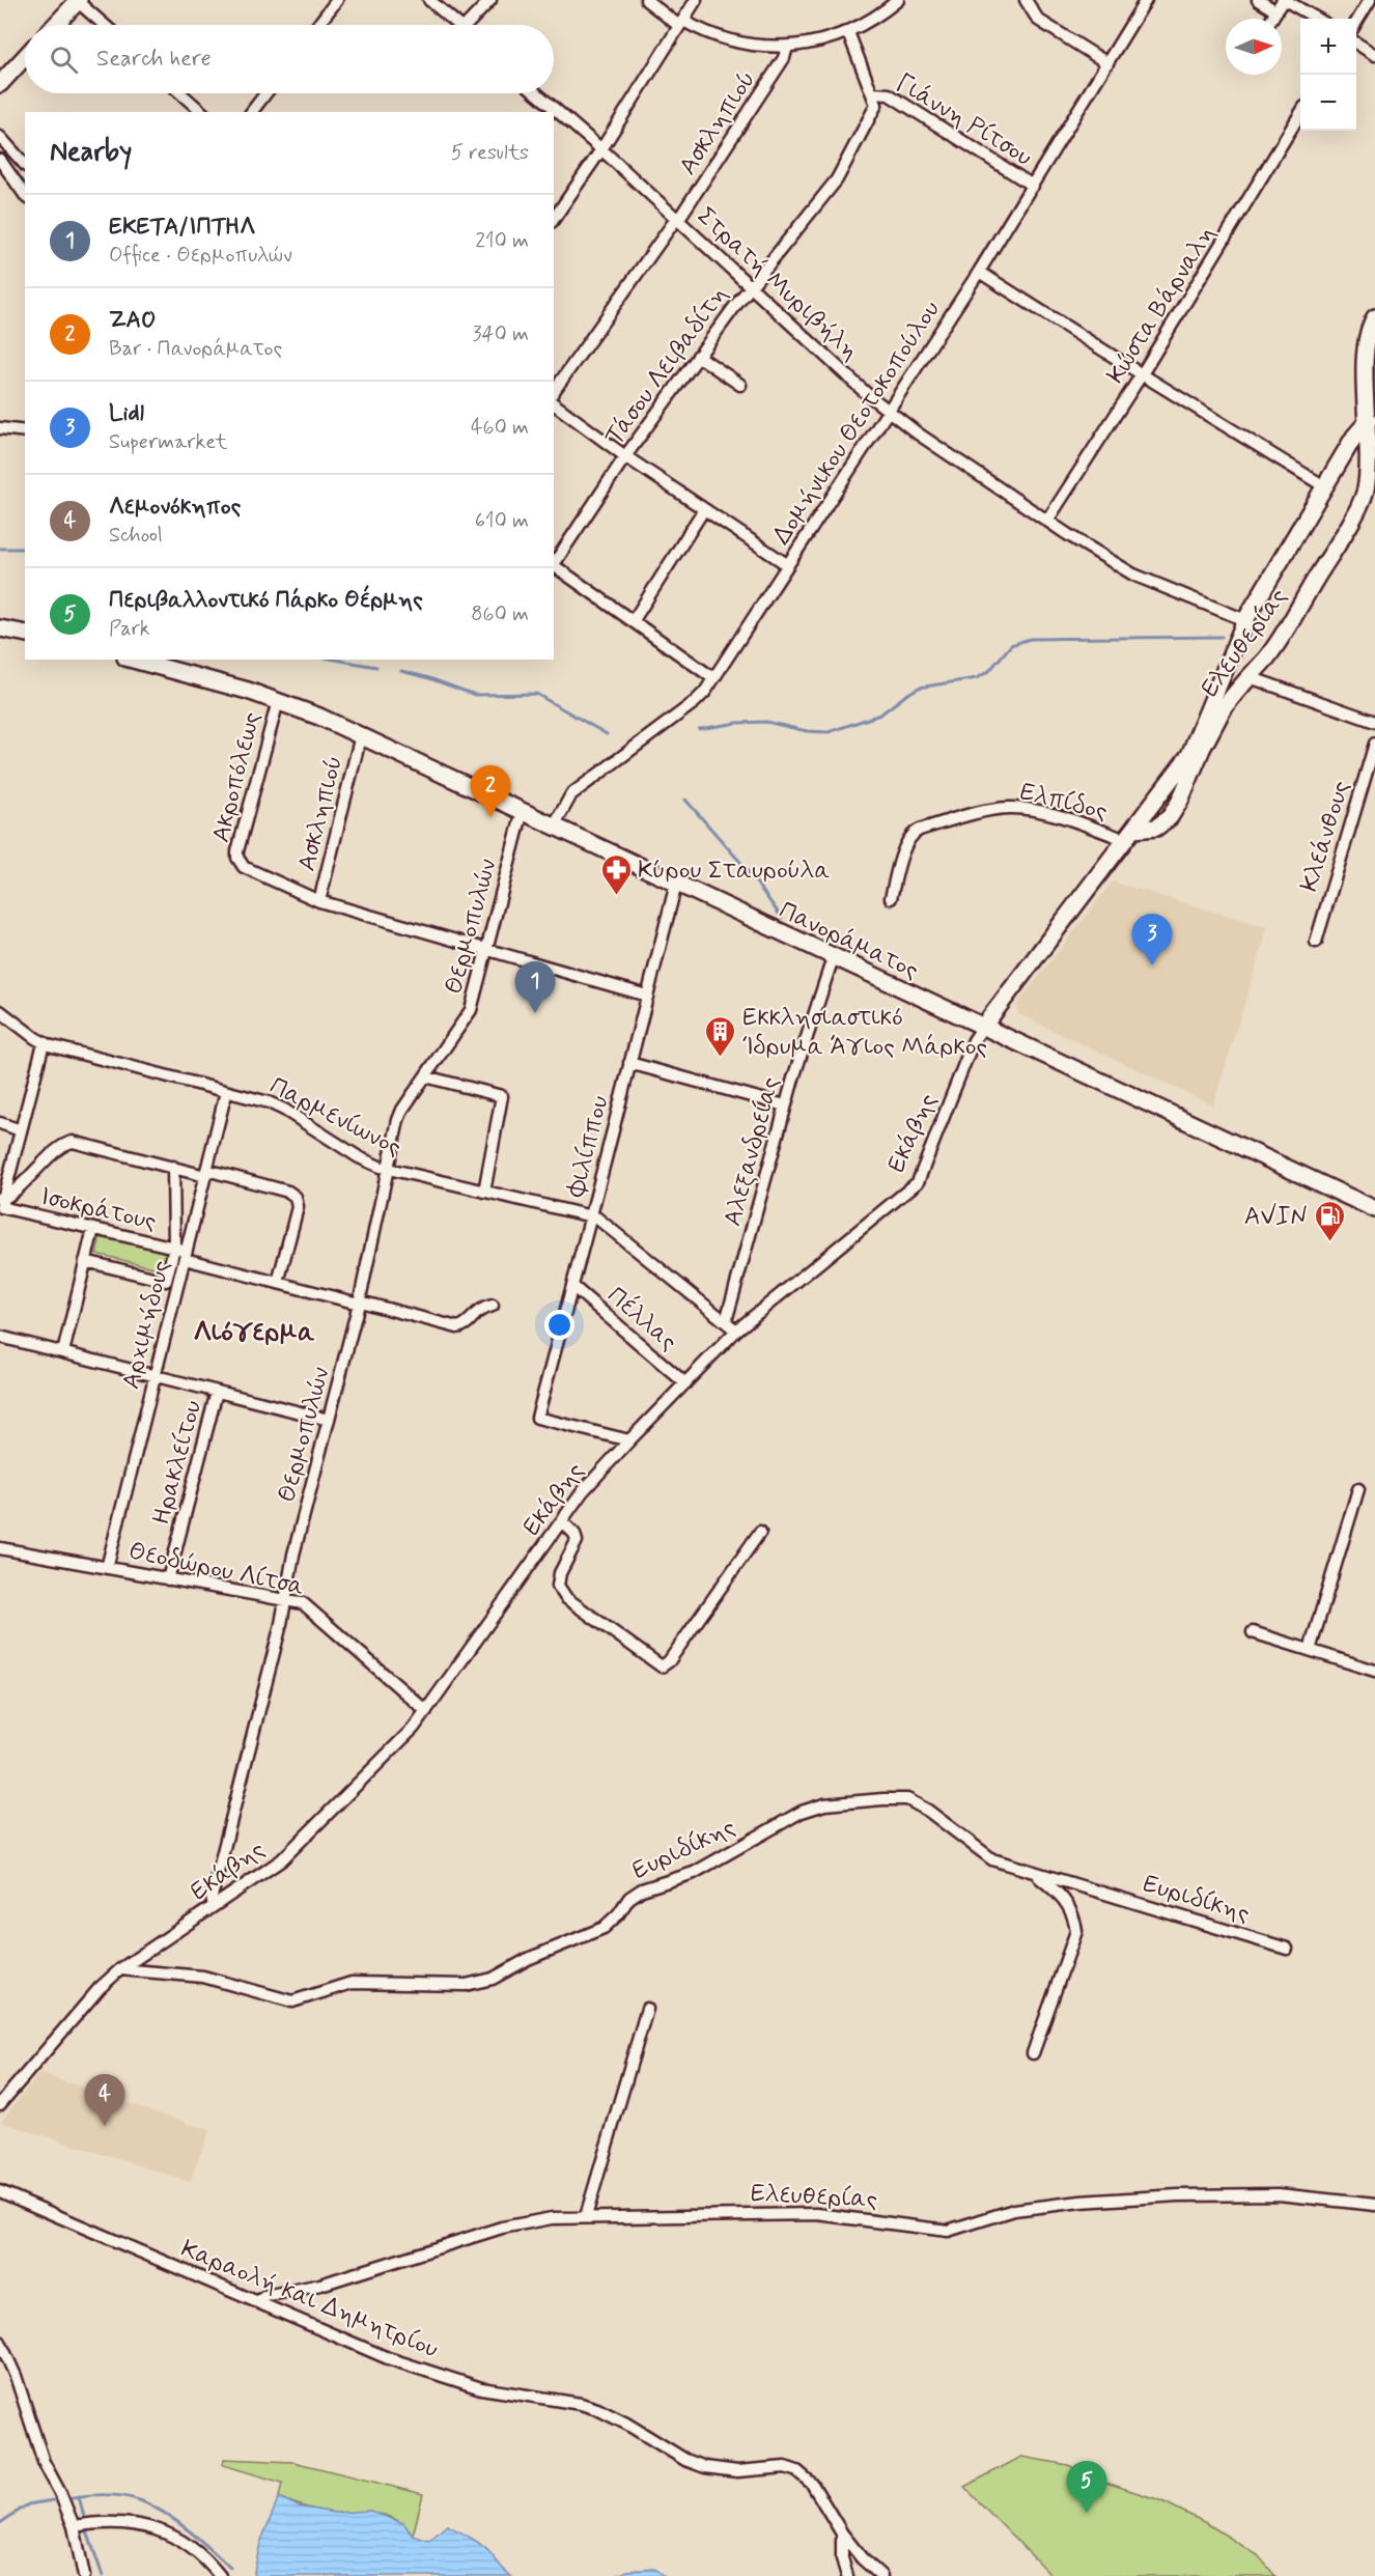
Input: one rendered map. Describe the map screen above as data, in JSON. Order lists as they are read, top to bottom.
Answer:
{
  "streets": {
    "main road": ["Ελευθερίας", "Πανοράματος"],
    "street": [
      "Γιάννη Ρίτσου",
      "Ασκληπιού",
      "Στρατή Μυριβήλη",
      "Κώστα Βάρναλη",
      "Τάσου Λειβαδίτη",
      "Δομήνικου Θεοτοκοπούλου",
      "Ακροπόλεως",
      "Ελπίδος",
      "Κλεάνθους",
      "Θερμοπυλών",
      "Παρμενίωνος",
      "Εκάβης",
      "Φιλίππου",
      "Αλεξανδρείας",
      "Ισοκράτους",
      "Πέλλας",
      "Αρχιμήδους",
      "Ηρακλείτου",
      "Θεοδώρου Λίτσα",
      "Ευριδίκης",
      "Καραολή και Δημητρίου"
    ]
  },
  "crossings": [
    ["Γιάννη Ρίτσου", "Τάσου Λειβαδίτη"],
    ["Γιάννη Ρίτσου", "Δομήνικου Θεοτοκοπούλου"],
    ["Ασκληπιού", "Στρατή Μυριβήλη"],
    ["Ασκληπιού", "Ακροπόλεως"],
    ["Ασκληπιού", "Πανοράματος"],
    ["Στρατή Μυριβήλη", "Κώστα Βάρναλη"],
    ["Στρατή Μυριβήλη", "Τάσου Λειβαδίτη"],
    ["Στρατή Μυριβήλη", "Δομήνικου Θεοτοκοπούλου"],
    ["Στρατή Μυριβήλη", "Ελευθερίας"],
    ["Δομήνικου Θεοτοκοπούλου", "Πανοράματος"],
    ["Ελευθερίας", "Ελπίδος"],
    ["Ελευθερίας", "Πανοράματος"],
    ["Ελευθερίας", "Εκάβης"],
    ["Ελευθερίας", "Καραολή και Δημητρίου"],
    ["Ακροπόλεως", "Πανοράματος"],
    ["Θερμοπυλών", "Πανοράματος"],
    ["Θερμοπυλών", "Παρμενίωνος"],
    ["Θερμοπυλών", "Εκάβης"],
    ["Θερμοπυλών", "Ισοκράτους"],
    ["Θερμοπυλών", "Θεοδώρου Λίτσα"],
    ["Πανοράματος", "Εκάβης"],
    ["Πανοράματος", "Φιλίππου"],
    ["Πανοράματος", "Αλεξανδρείας"],
    ["Παρμενίωνος", "Εκάβης"],
    ["Παρμενίωνος", "Φιλίππου"],
    ["Παρμενίωνος", "Αλεξανδρείας"],
    ["Παρμενίωνος", "Αρχιμήδους"],
    ["Εκάβης", "Φιλίππου"],
    ["Εκάβης", "Πέλλας"],
    ["Εκάβης", "Θεοδώρου Λίτσα"],
    ["Εκάβης", "Ευριδίκης"],
    ["Φιλίππου", "Πέλλας"],
    ["Ισοκράτους", "Αρχιμήδους"],
    ["Αρχιμήδους", "Θεοδώρου Λίτσα"],
    ["Ηρακλείτου", "Θεοδώρου Λίτσα"]
  ],
  "districts": ["Λιόγερμα"],
  "places": {
    "pharmacy": ["Κύρου Σταυρούλα"],
    "building": ["Εκκλησιαστικό Ίδρυμα Άγιος Μάρκος"],
    "fuel station": ["AVIN"]
  },
  "north": "right",
  "page": {
    "map_buttons": ["+", "−"],
    "search": "Search here",
    "heading": ["Nearby", "5 results"],
    "list": [
      {
        "mark": "1",
        "name": "ΕΚΕΤΑ/ΙΠΤΗΛ",
        "note": "Office · Θερμοπυλών",
        "value": "210 m"
      },
      {
        "mark": "2",
        "name": "ZAO",
        "note": "Bar · Πανοράματος",
        "value": "340 m"
      },
      {
        "mark": "3",
        "name": "Lidl",
        "note": "Supermarket",
        "value": "460 m"
      },
      {
        "mark": "4",
        "name": "Λεμονόκηπος",
        "note": "School",
        "value": "610 m"
      },
      {
        "mark": "5",
        "name": "Περιβαλλοντικό Πάρκο Θέρμης",
        "note": "Park",
        "value": "860 m"
      }
    ],
    "pins": [
      "2",
      "3",
      "1",
      "4",
      "5"
    ]
  }
}
